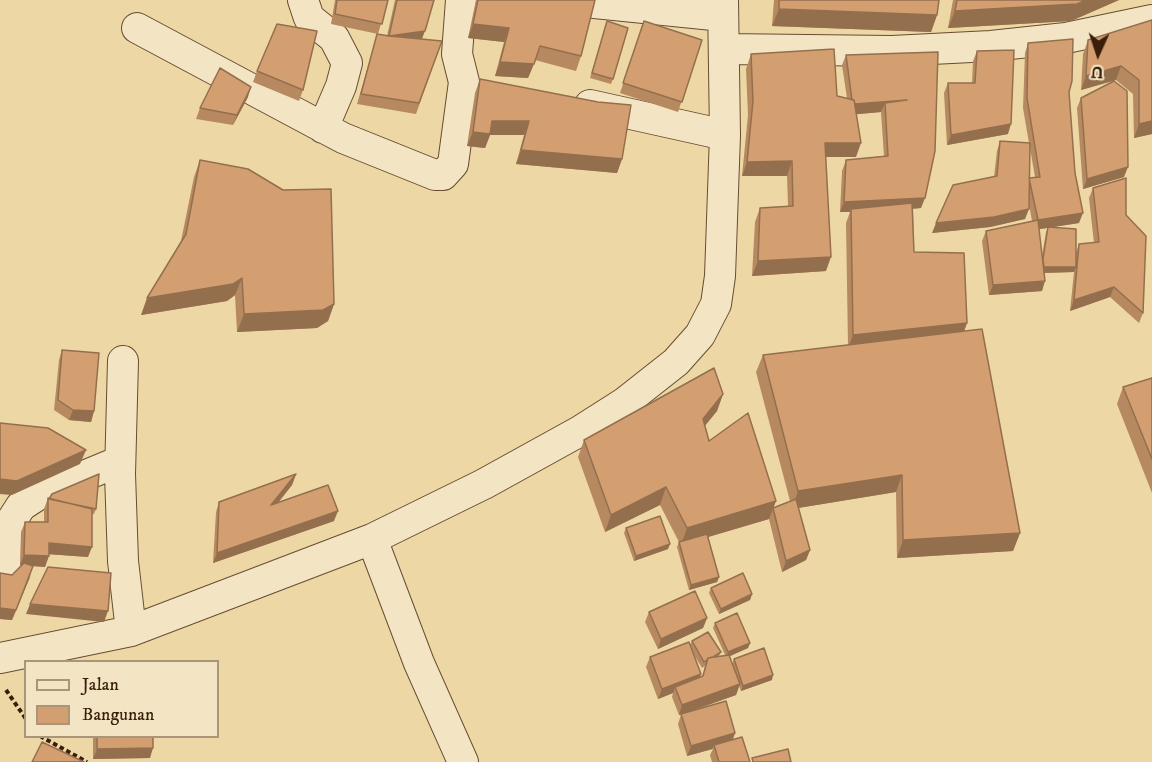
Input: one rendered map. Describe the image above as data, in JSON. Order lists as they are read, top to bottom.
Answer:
{
  "legend": ["Jalan", "Bangunan"],
  "north": "bottom"
}
